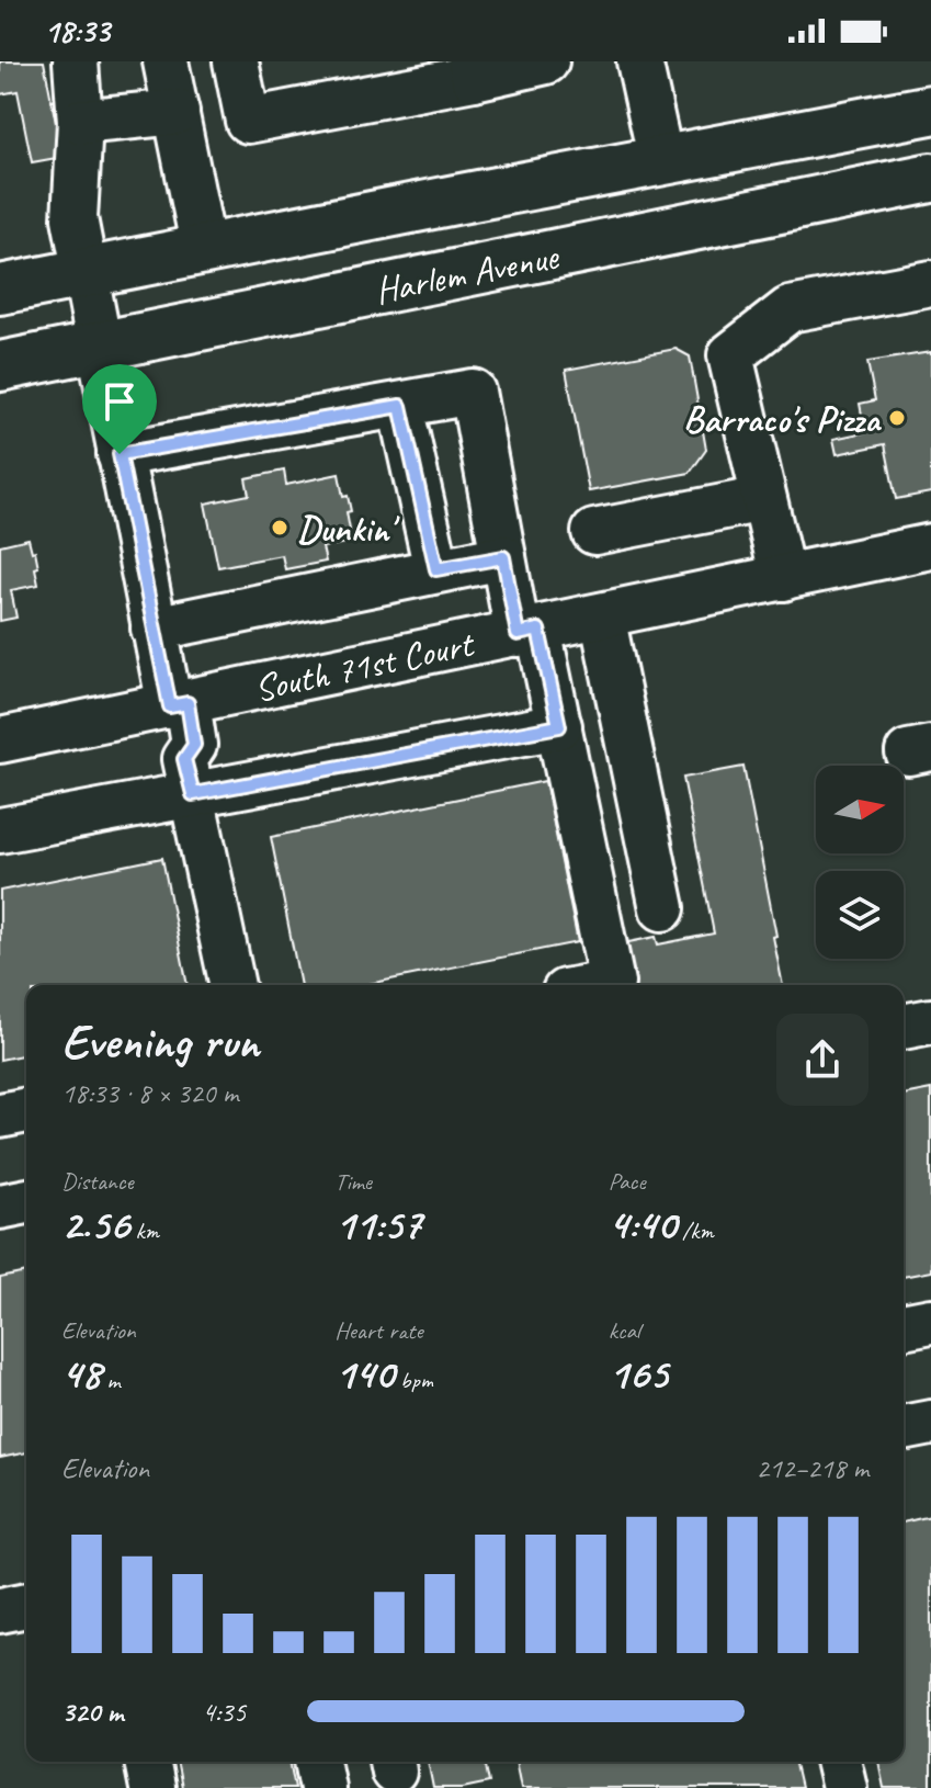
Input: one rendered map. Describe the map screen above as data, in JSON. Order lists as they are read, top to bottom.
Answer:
{
  "streets": {
    "main road": ["Harlem Avenue"],
    "street": ["South 71st Court"]
  },
  "places": ["Barraco's Pizza", "Dunkin'"],
  "north": "right",
  "page": {
    "status": "18:33",
    "heading": ["Evening run", "18:33 · 8 × 320 m"],
    "stats": [
      ["Distance", "2.56 km"],
      ["Time", "11:57"],
      ["Pace", "4:40 /km"],
      ["Elevation", "48 m"],
      ["Heart rate", "140 bpm"],
      ["kcal", "165"]
    ],
    "chart": ["Elevation", "212–218 m"],
    "list": [
      {
        "name": "320 m",
        "note": "4:35"
      }
    ]
  }
}
